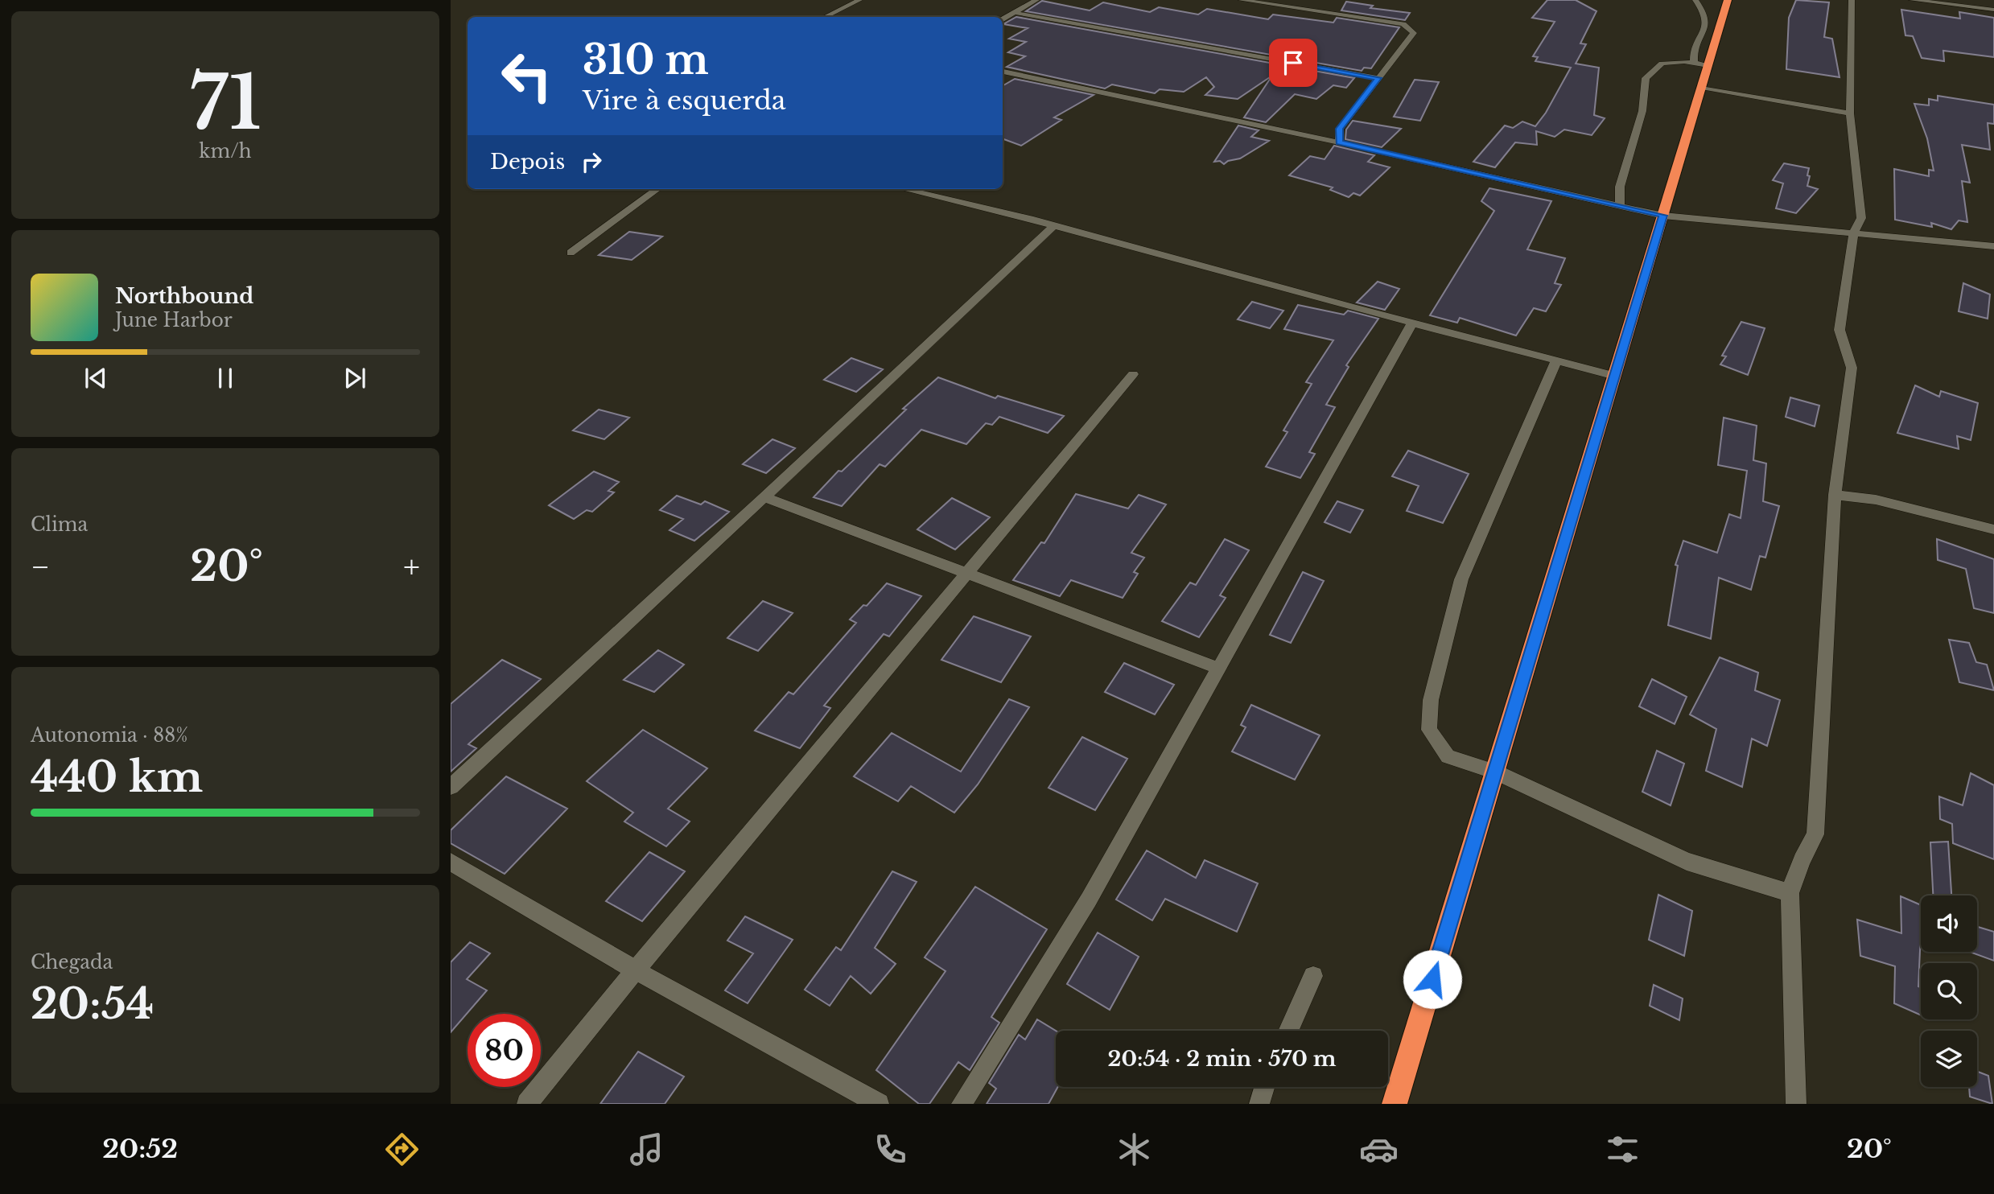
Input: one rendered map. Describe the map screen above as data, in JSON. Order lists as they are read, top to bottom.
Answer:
{
  "page": {
    "tile": [
      ["71", "km/h"],
      "Clima",
      ["Autonomia · 88%", "440 km"],
      ["Chegada", "20:54"]
    ],
    "turn": ["310 m", "Vire à esquerda"],
    "then": "Depois",
    "song": ["Northbound", "June Harbor"],
    "heat": ["−", "20°", "+"],
    "limit": "80",
    "trip": "20:54 · 2 min · 570 m",
    "tabs": ["20:52", "20°"]
  }
}
